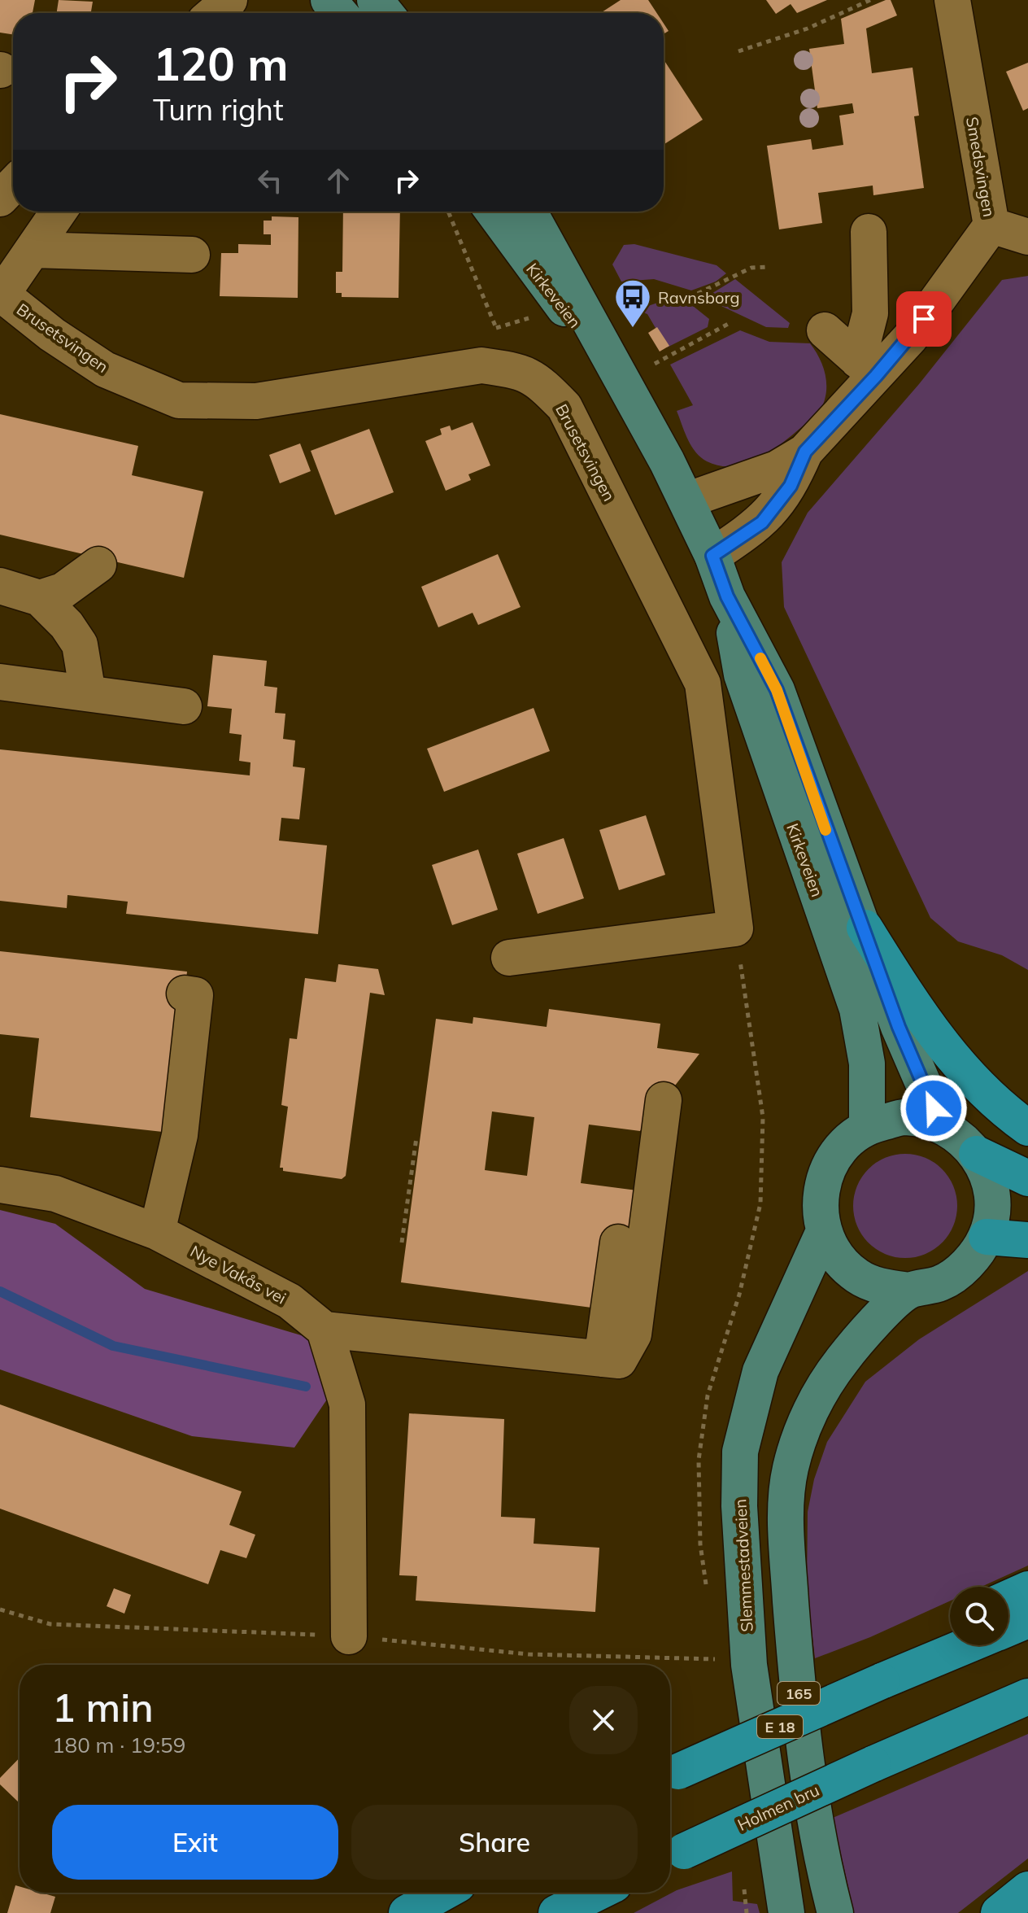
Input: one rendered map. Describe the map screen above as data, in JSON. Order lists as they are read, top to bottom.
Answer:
{
  "streets": {
    "highway": ["E 18", "Holmen bru"],
    "main road": ["Kirkeveien", "Slemmestadveien", "165"],
    "street": ["Smedsvingen", "Brusetsvingen", "Nye Vakås vei"]
  },
  "crossings": [
    ["Smedsvingen", "Kirkeveien"],
    ["Kirkeveien", "Slemmestadveien"],
    ["Kirkeveien", "165"],
    ["Slemmestadveien", "165"]
  ],
  "places": {
    "bus stop": ["Ravnsborg"]
  },
  "page": {
    "turn": ["120 m", "Turn right"],
    "heading": ["1 min", "180 m · 19:59"],
    "buttons": ["Exit", "Share"]
  }
}
